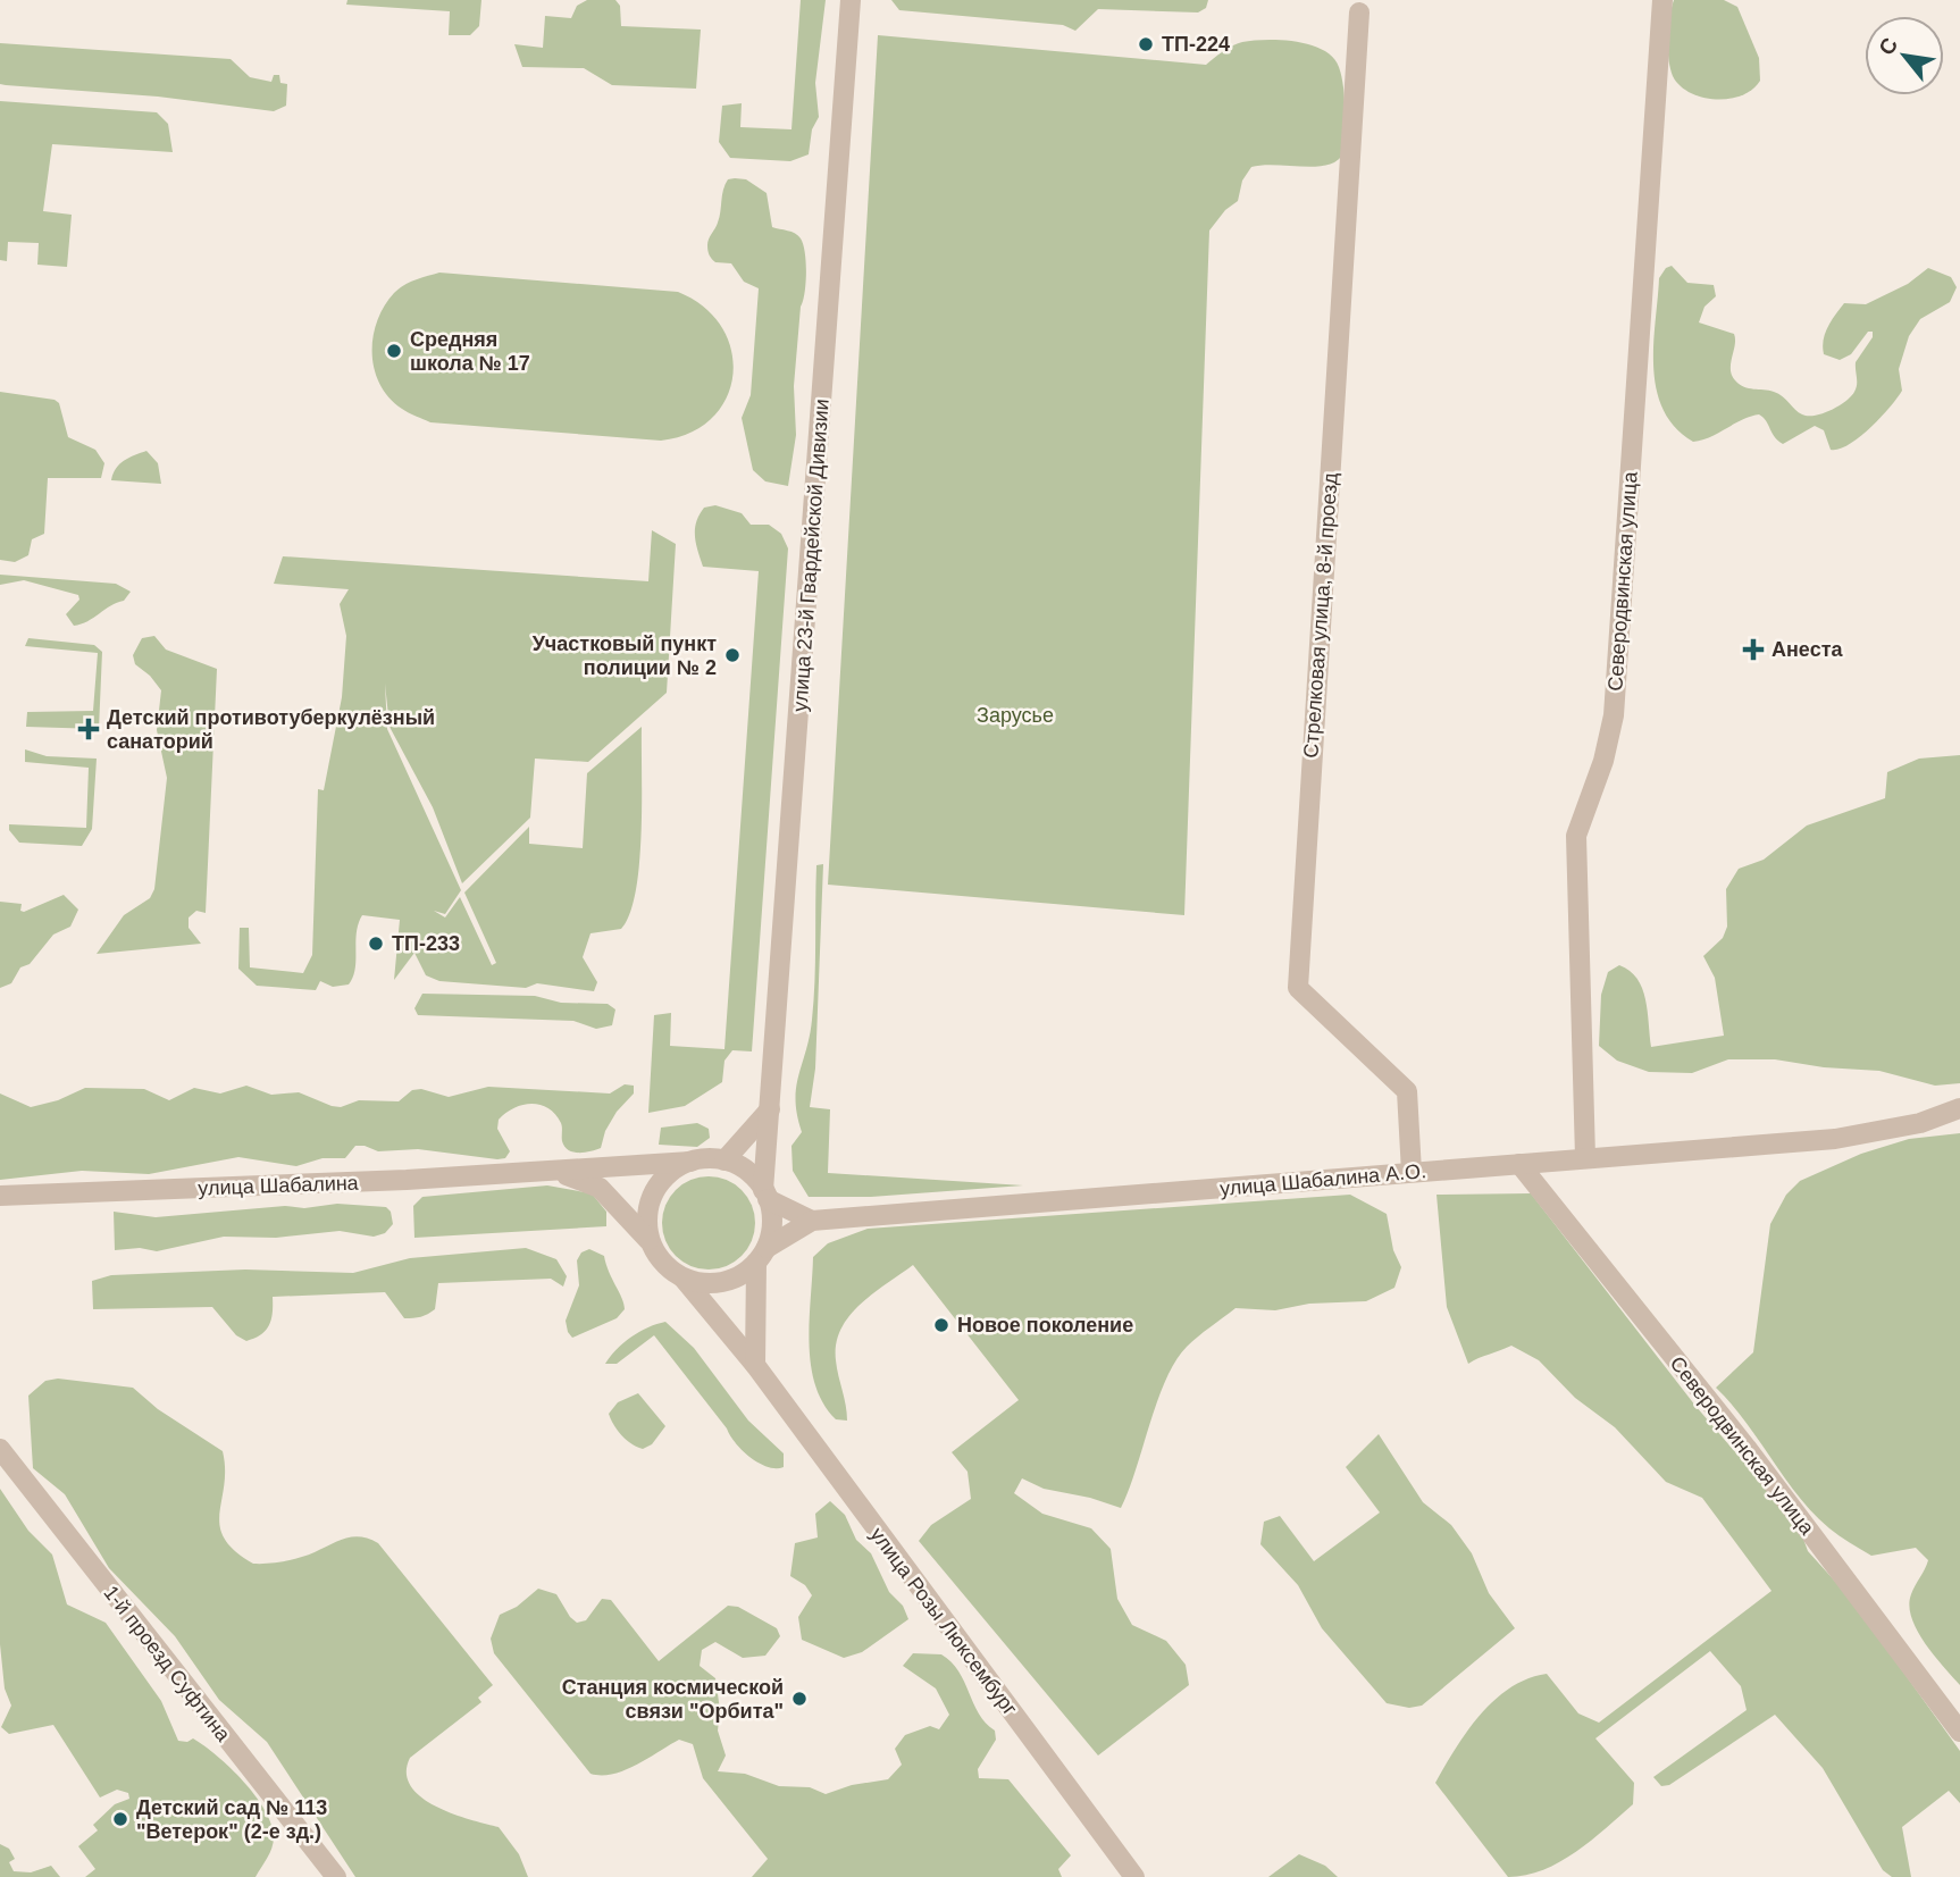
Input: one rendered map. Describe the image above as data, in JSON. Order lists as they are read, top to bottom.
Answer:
{
  "streets": {
    "street": [
      "улица 23-й Гвардейской Дивизии",
      "Северодвинская улица",
      "Стрелковая улица, 8-й проезд",
      "улица Шабалина А.О.",
      "улица Шабалина",
      "улица Розы Люксембург",
      "1-й проезд Суфтина"
    ]
  },
  "crossings": [
    ["улица 23-й Гвардейской Дивизии", "улица Шабалина"],
    ["улица 23-й Гвардейской Дивизии", "улица Розы Люксембург"],
    ["Северодвинская улица", "улица Шабалина А.О."],
    ["Стрелковая улица, 8-й проезд", "улица Шабалина А.О."],
    ["улица Шабалина", "улица Розы Люксембург"]
  ],
  "parks": ["Зарусье"],
  "places": {
    "other": [
      "ТП-224",
      "Средняя школа № 17",
      "Участковый пункт полиции № 2",
      "ТП-233",
      "Новое поколение",
      "Станция космической связи \"Орбита\"",
      "Детский сад № 113 \"Ветерок\" (2-е зд.)"
    ],
    "health": ["Анеста", "Детский противотуберкулёзный санаторий"]
  },
  "north": "top left"
}
